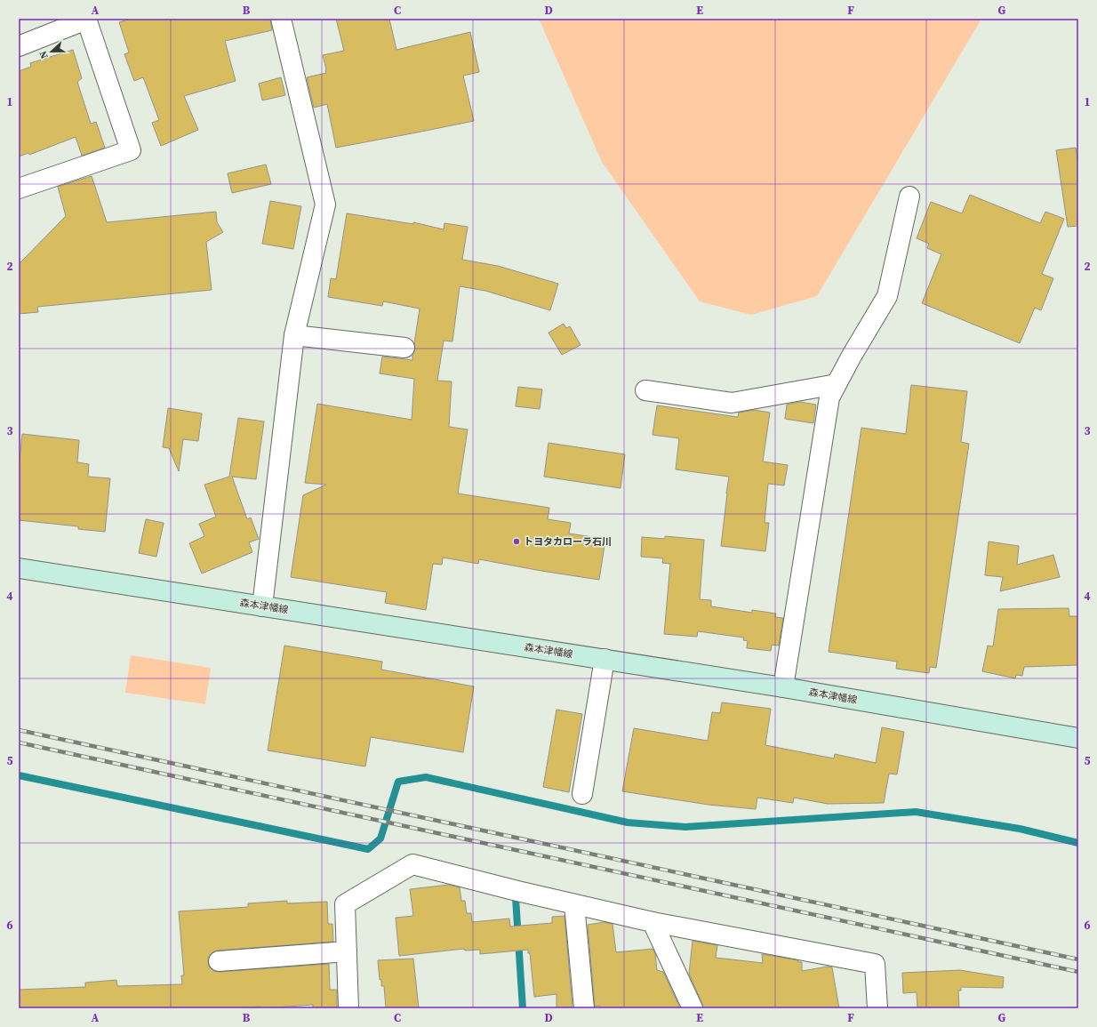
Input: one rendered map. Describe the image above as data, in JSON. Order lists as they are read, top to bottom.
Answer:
{
  "streets": {
    "main road": ["森本津幡線"]
  },
  "places": ["トヨタカローラ石川"],
  "north": "left",
  "grid": {
    "columns": [
      "A",
      "B",
      "C",
      "D",
      "E",
      "F",
      "G"
    ],
    "rows": [
      "1",
      "2",
      "3",
      "4",
      "5",
      "6"
    ]
  }
}
